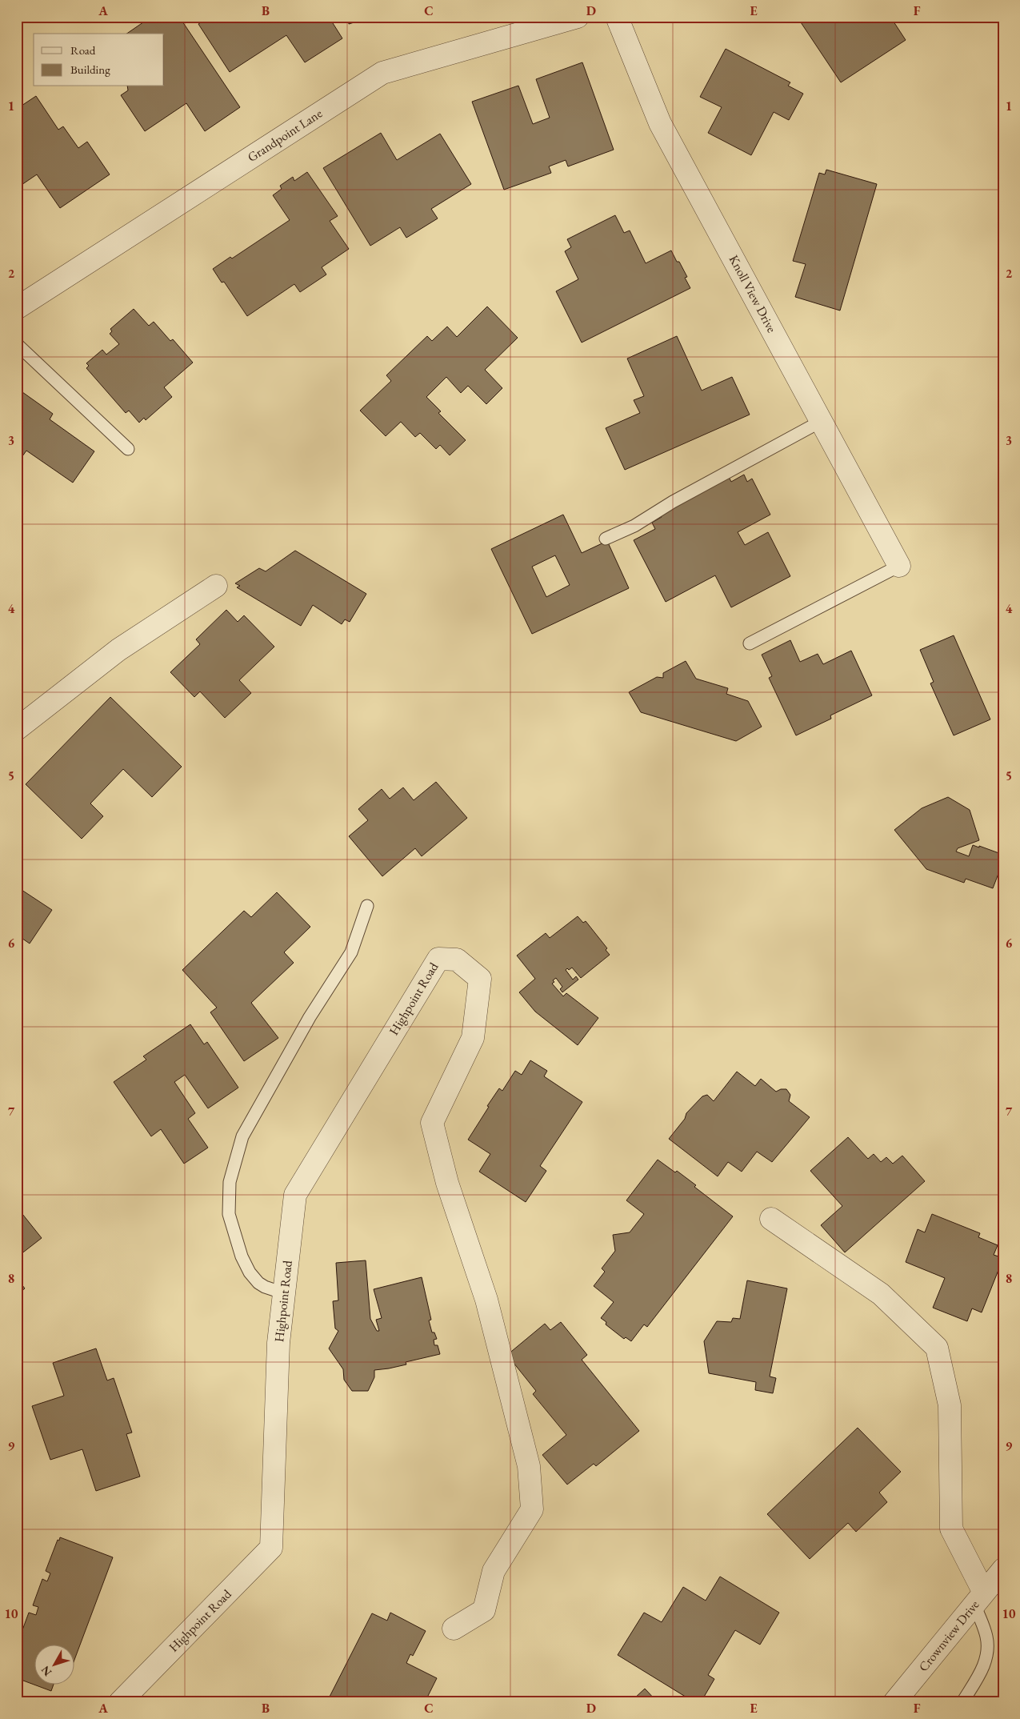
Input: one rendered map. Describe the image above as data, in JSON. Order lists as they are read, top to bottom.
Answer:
{
  "streets": {
    "street": [
      "Grandpoint Lane",
      "Knoll View Drive",
      "Highpoint Road",
      "Crownview Drive"
    ]
  },
  "legend": ["Road", "Building"],
  "north": "bottom left",
  "grid": {
    "columns": [
      "A",
      "B",
      "C",
      "D",
      "E",
      "F"
    ],
    "rows": [
      "1",
      "2",
      "3",
      "4",
      "5",
      "6",
      "7",
      "8",
      "9",
      "10"
    ]
  }
}
